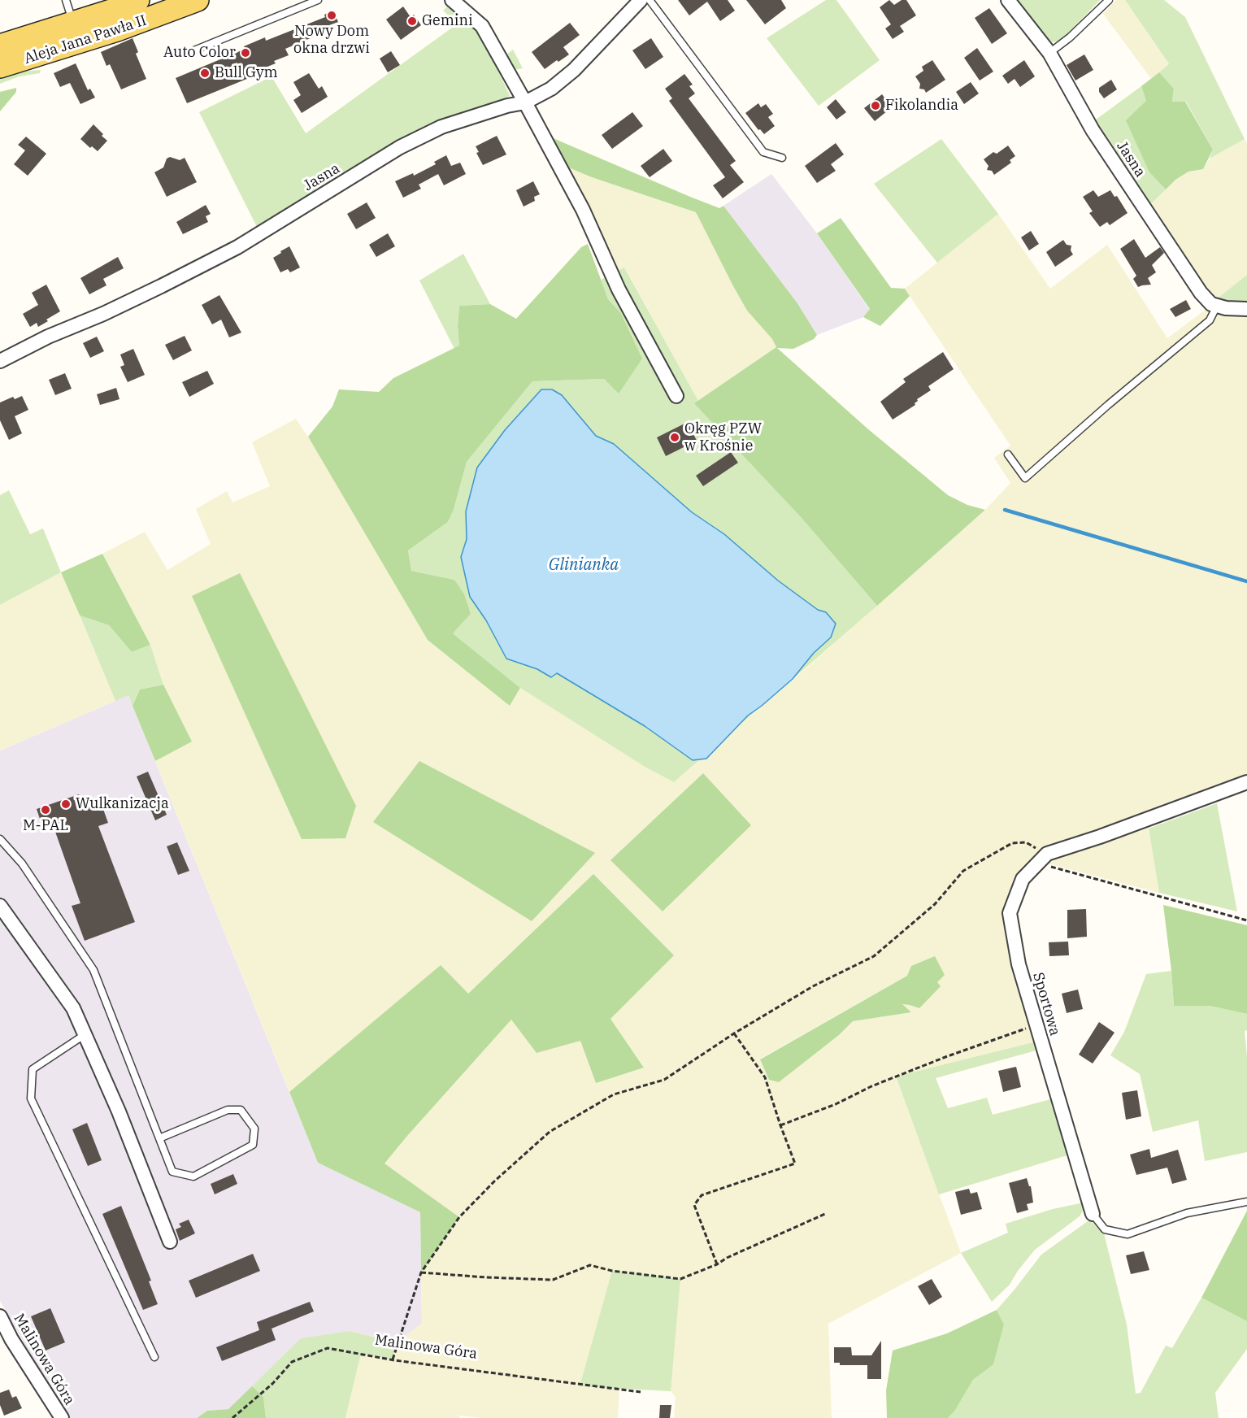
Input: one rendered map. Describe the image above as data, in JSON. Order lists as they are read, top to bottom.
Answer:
{
  "streets": {
    "main road": ["Aleja Jana Pawła II"],
    "street": ["Jasna", "Sportowa", "Malinowa Góra"]
  },
  "water": ["Glinianka"],
  "places": [
    "Nowy Dom okna drzwi",
    "Gemini",
    "Auto Color",
    "Bull Gym",
    "Fikolandia",
    "Okręg PZW w Krośnie",
    "Wulkanizacja",
    "M-PAL"
  ]
}
